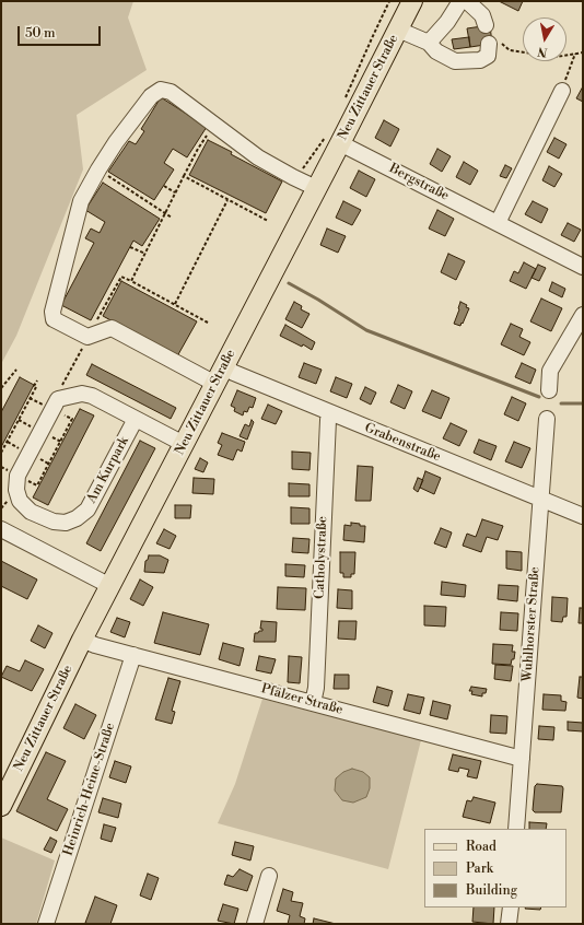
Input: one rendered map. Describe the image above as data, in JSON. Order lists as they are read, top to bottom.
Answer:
{
  "streets": {
    "main road": ["Neu Zittauer Straße"],
    "street": [
      "Bergstraße",
      "Grabenstraße",
      "Am Kurpark",
      "Catholystraße",
      "Wuhlhorster Straße",
      "Pfälzer Straße",
      "Heinrich-Heine-Straße"
    ]
  },
  "crossings": [
    ["Neu Zittauer Straße", "Bergstraße"],
    ["Neu Zittauer Straße", "Grabenstraße"],
    ["Neu Zittauer Straße", "Am Kurpark"],
    ["Neu Zittauer Straße", "Pfälzer Straße"],
    ["Grabenstraße", "Catholystraße"],
    ["Grabenstraße", "Wuhlhorster Straße"],
    ["Catholystraße", "Pfälzer Straße"],
    ["Wuhlhorster Straße", "Pfälzer Straße"],
    ["Pfälzer Straße", "Heinrich-Heine-Straße"]
  ],
  "legend": ["Road", "Park", "Building"],
  "scale_bar": "50 m",
  "north": "bottom"
}
